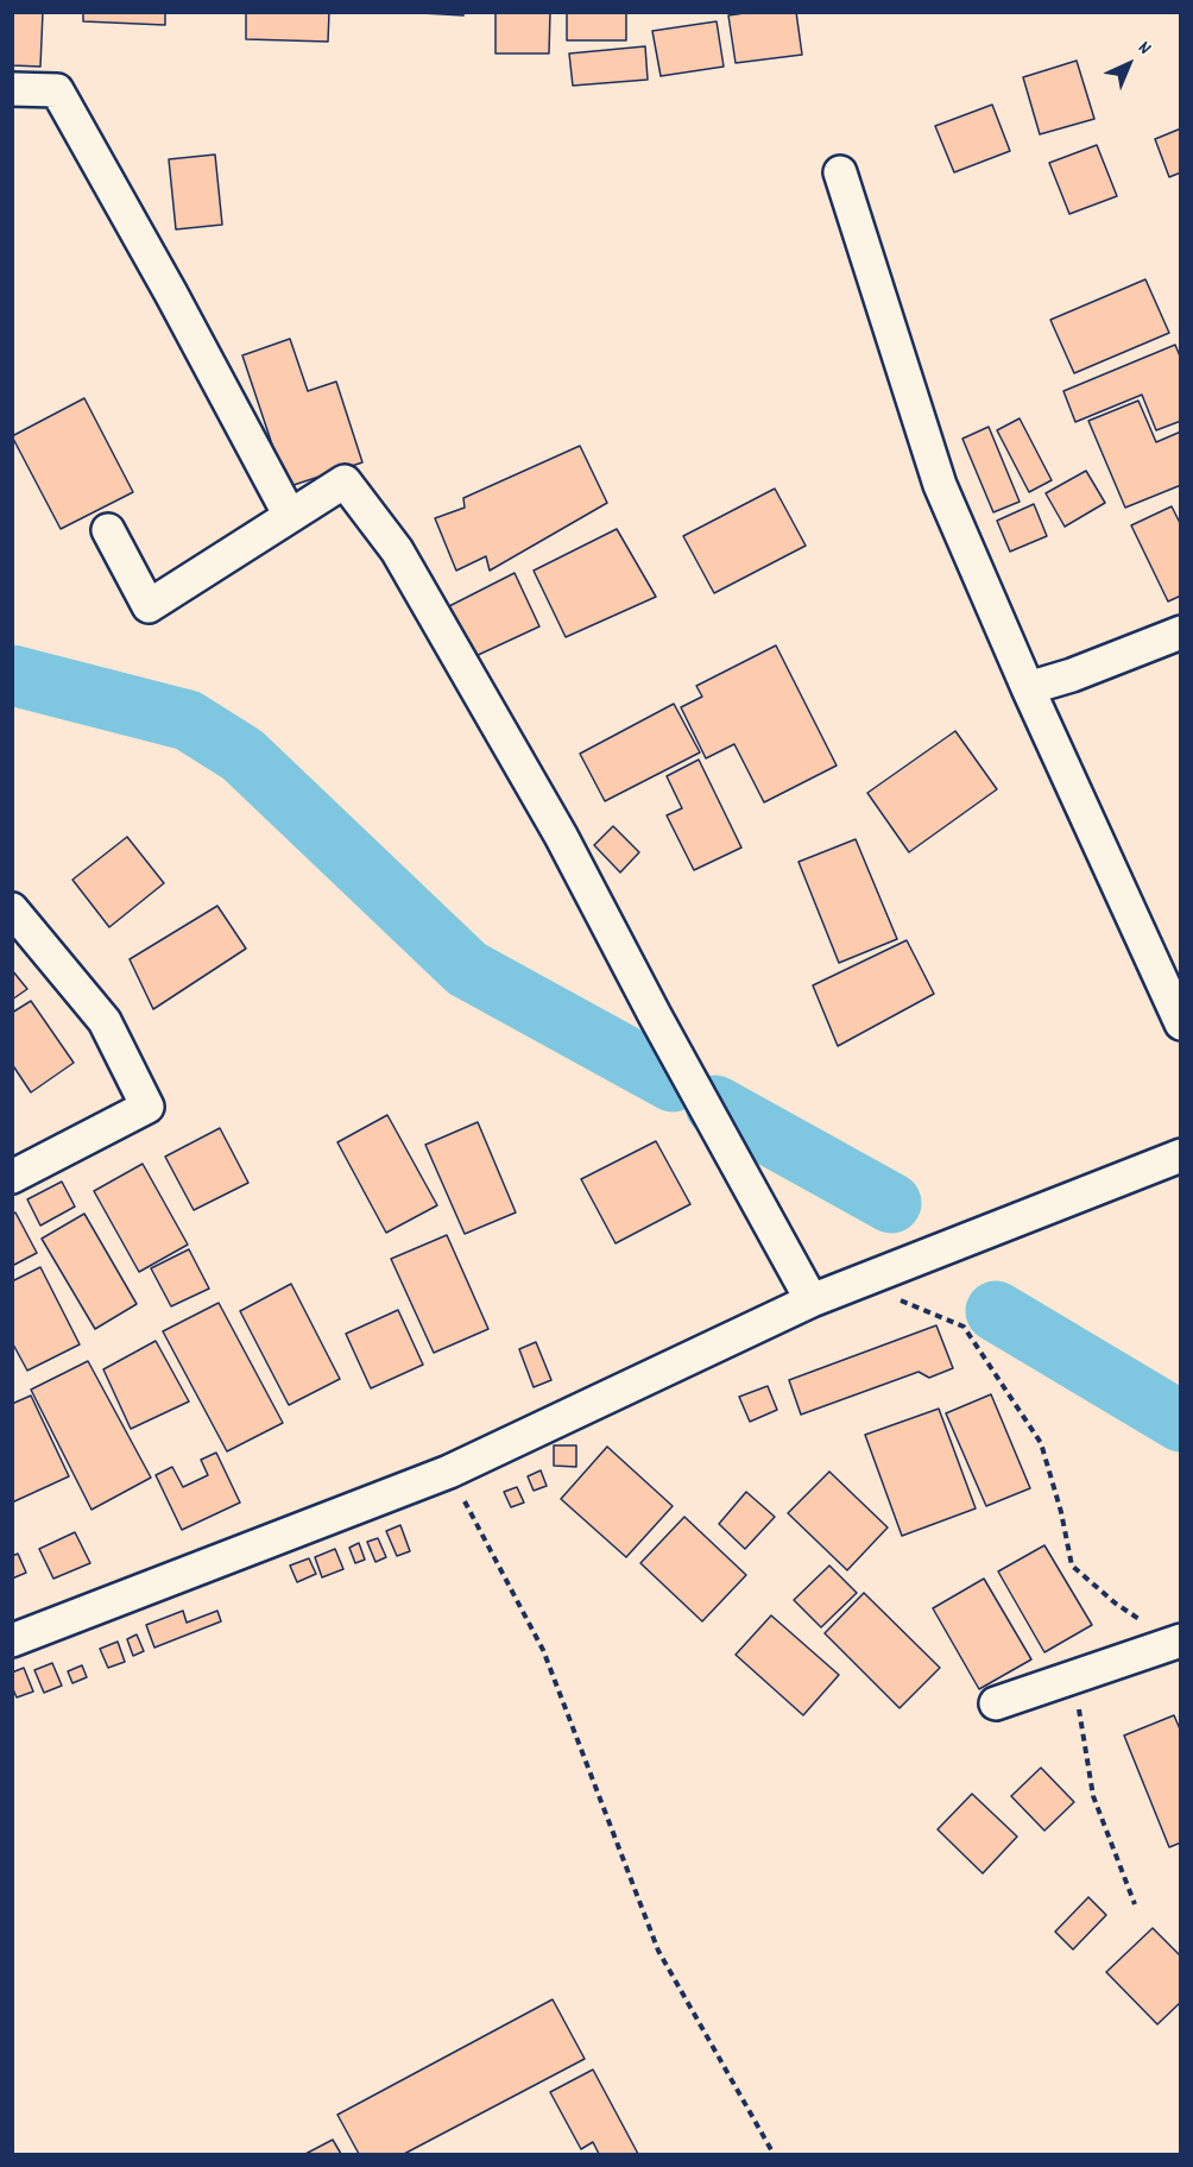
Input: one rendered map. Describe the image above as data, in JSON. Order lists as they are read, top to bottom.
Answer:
{
  "north": "top right"
}
